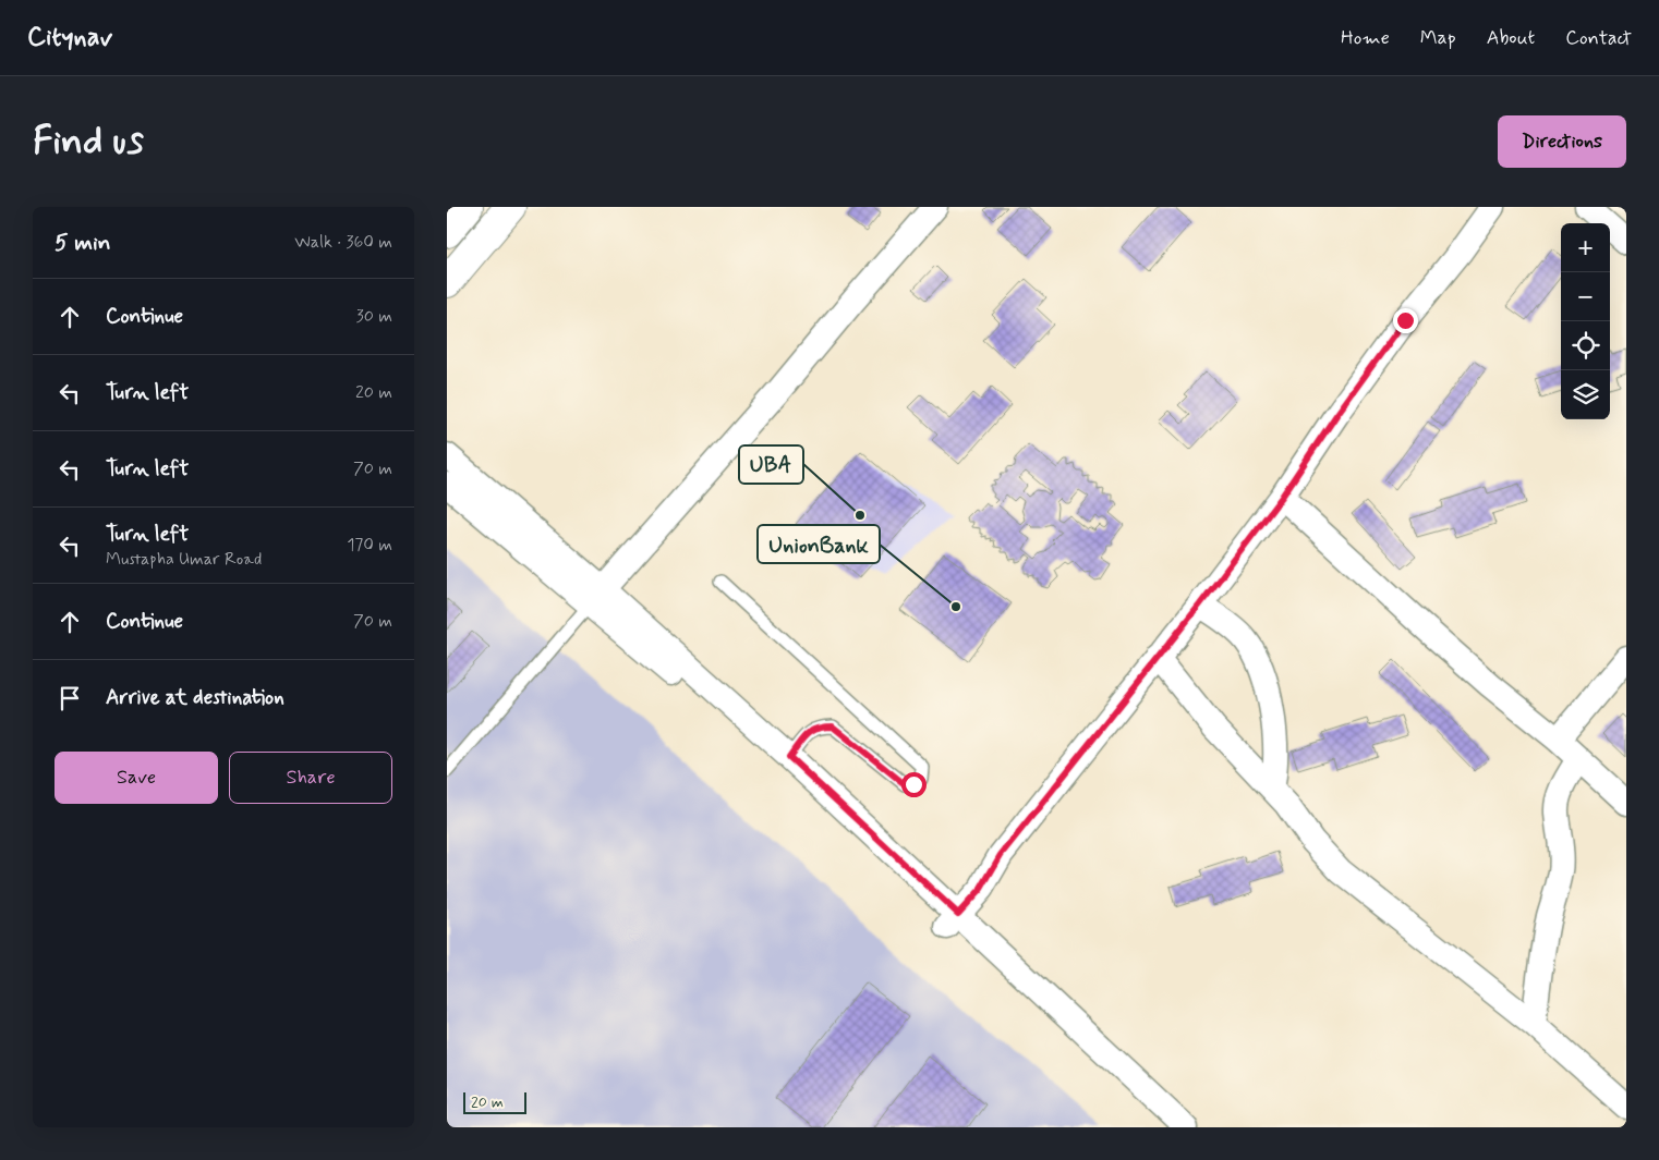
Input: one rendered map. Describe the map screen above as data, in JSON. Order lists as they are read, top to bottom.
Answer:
{
  "places": ["UBA", "UnionBank"],
  "scale_bar": "20 m",
  "page": {
    "header": "Citynav",
    "nav": [
      "Home",
      "Map",
      "About",
      "Contact"
    ],
    "buttons": [
      "Directions",
      ["Save", "Share"]
    ],
    "title": "Find us",
    "heading": ["5 min", "Walk · 360 m"],
    "map_buttons": ["+", "−"],
    "list": [
      ["Continue", "30 m"],
      ["Turn left", "20 m"],
      ["Turn left", "70 m"],
      ["Turn left", "Mustapha Umar Road", "170 m"],
      ["Continue", "70 m"],
      "Arrive at destination"
    ],
    "scale": "20 m"
  }
}
